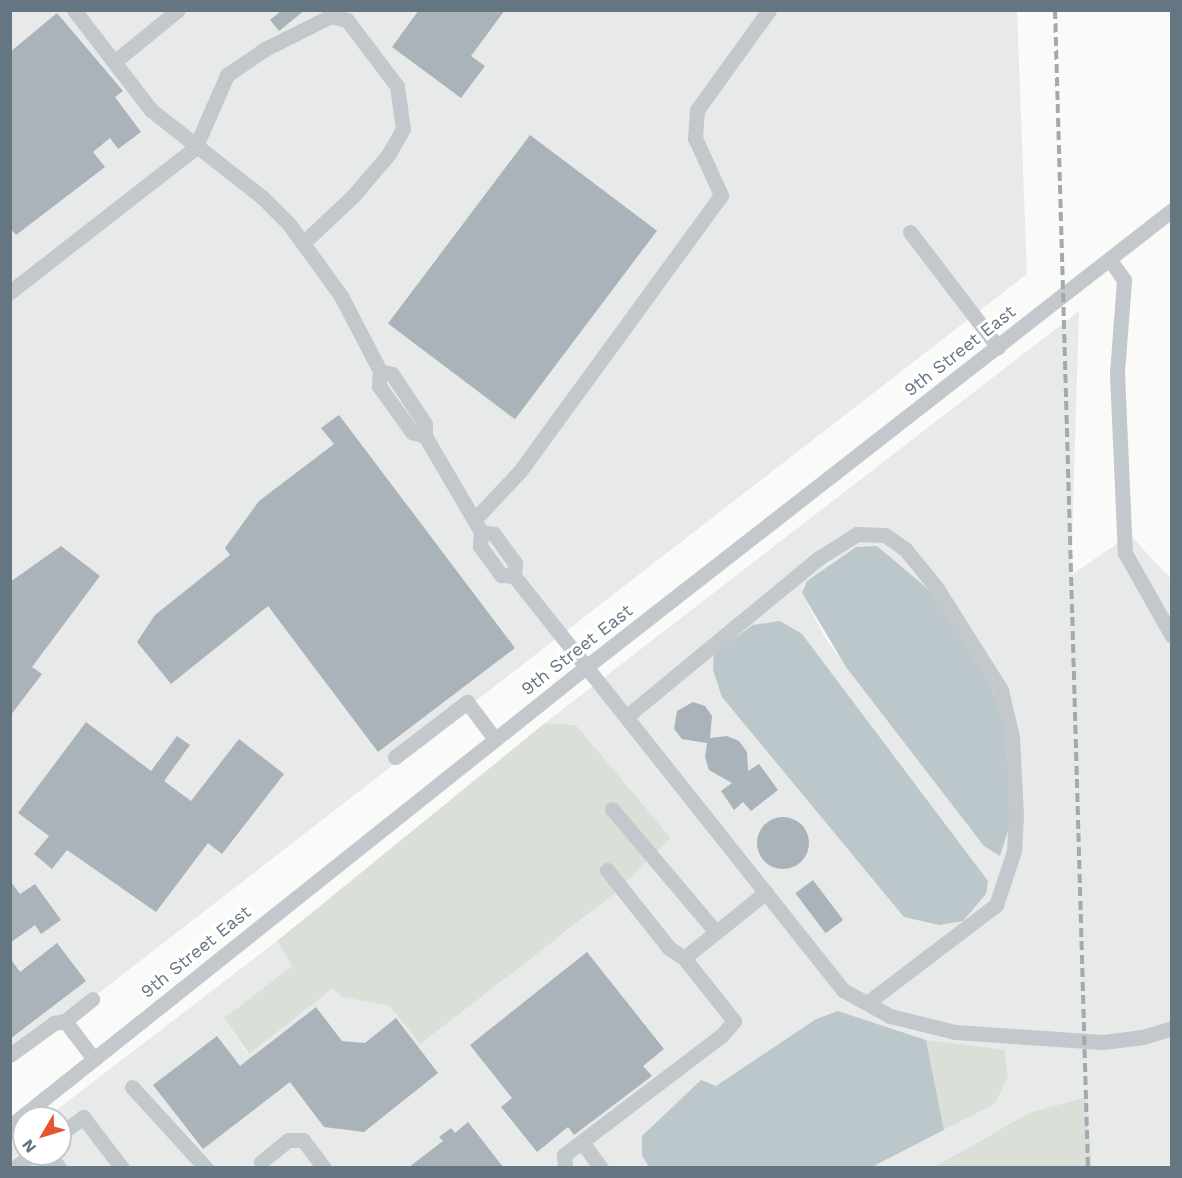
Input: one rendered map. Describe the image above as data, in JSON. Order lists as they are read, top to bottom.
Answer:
{
  "streets": {
    "street": ["9th Street East"]
  },
  "north": "bottom left"
}
